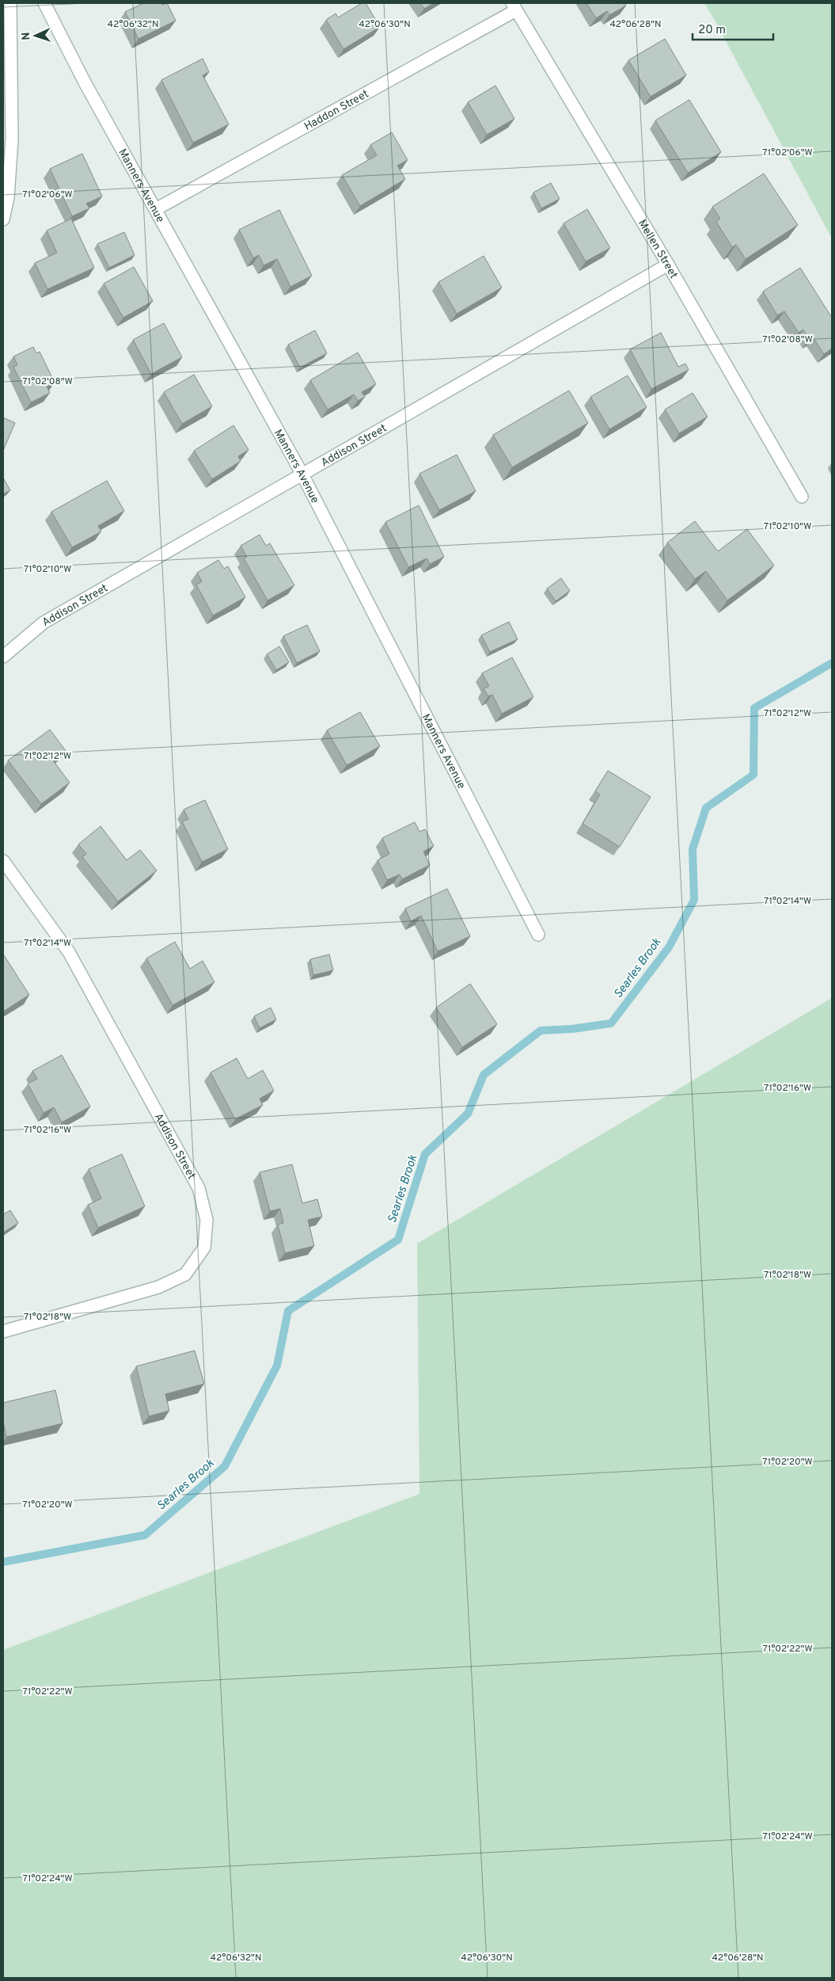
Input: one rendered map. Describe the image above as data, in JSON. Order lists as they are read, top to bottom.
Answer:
{
  "streets": {
    "street": [
      "Haddon Street",
      "Manners Avenue",
      "Mellen Street",
      "Addison Street"
    ]
  },
  "crossings": [
    ["Haddon Street", "Manners Avenue"],
    ["Haddon Street", "Mellen Street"],
    ["Manners Avenue", "Addison Street"],
    ["Mellen Street", "Addison Street"]
  ],
  "water": ["Searles Brook"],
  "scale_bar": "20 m",
  "north": "left",
  "coordinates": [
    "42°06'32\"N",
    "42°06'30\"N",
    "42°06'28\"N",
    "71°02'06\"W",
    "71°02'08\"W",
    "71°02'10\"W",
    "71°02'12\"W",
    "71°02'14\"W",
    "71°02'16\"W",
    "71°02'18\"W",
    "71°02'20\"W",
    "71°02'22\"W",
    "71°02'24\"W"
  ]
}
